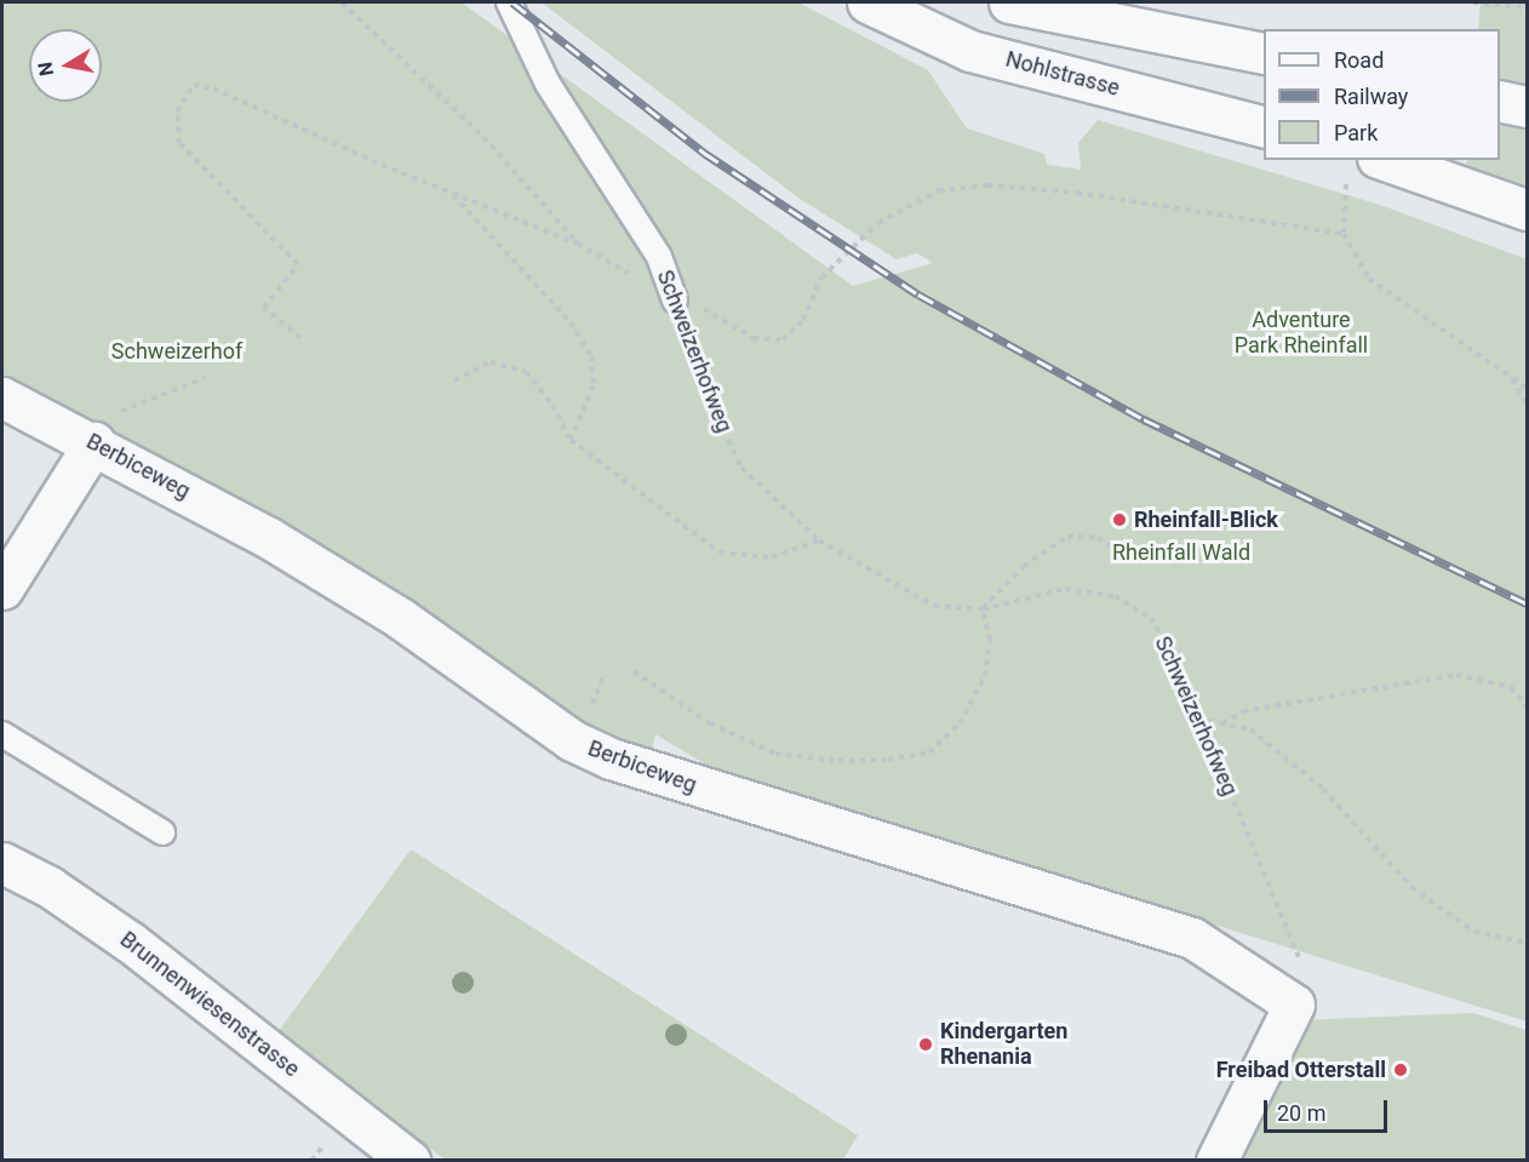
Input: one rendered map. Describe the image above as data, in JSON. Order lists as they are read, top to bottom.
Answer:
{
  "streets": {
    "street": ["Nohlstrasse", "Berbiceweg", "Brunnenwiesenstrasse"],
    "lane": ["Schweizerhofweg"]
  },
  "crossings": [
    ["Schweizerhofweg", "Berbiceweg"]
  ],
  "parks": ["Adventure Park Rheinfall", "Schweizerhof", "Rheinfall Wald"],
  "places": ["Rheinfall-Blick", "Kindergarten Rhenania", "Freibad Otterstall"],
  "legend": ["Road", "Railway", "Park"],
  "scale_bar": "20 m",
  "north": "left"
}
